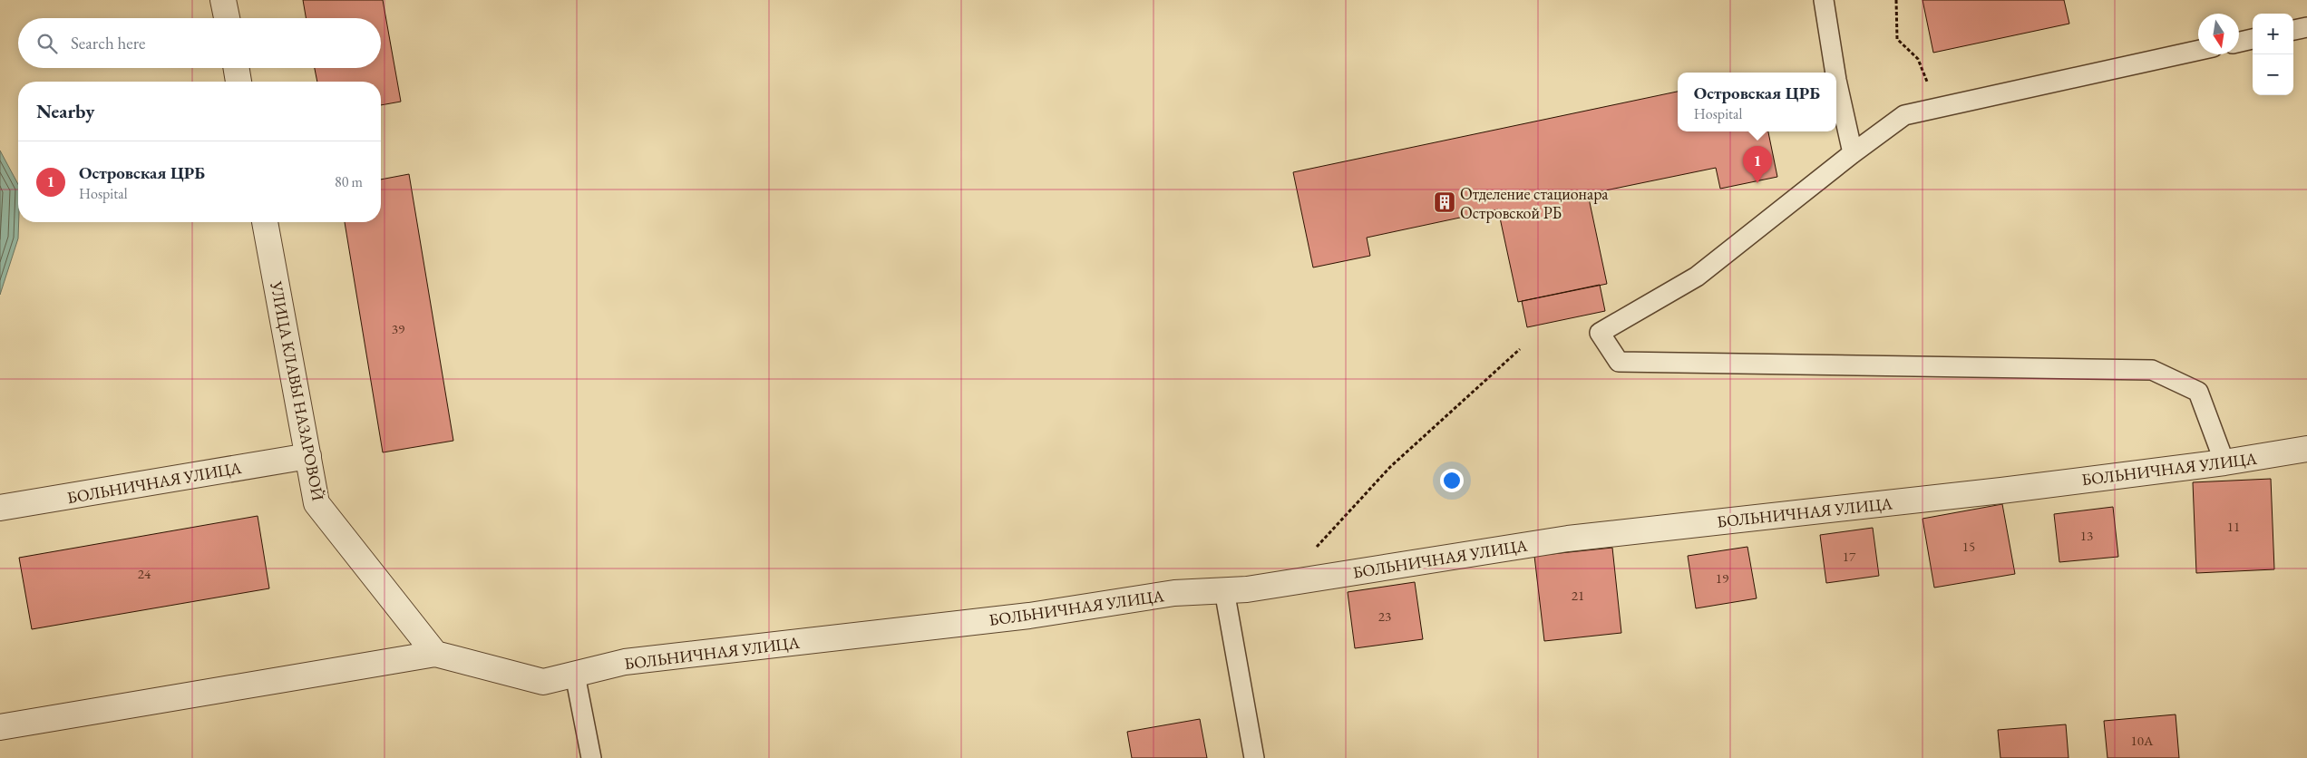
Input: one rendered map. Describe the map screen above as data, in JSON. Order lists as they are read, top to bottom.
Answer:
{
  "streets": {
    "street": ["УЛИЦА КЛАВЫ НАЗАРОВОЙ", "БОЛЬНИЧНАЯ УЛИЦА"]
  },
  "crossings": [
    ["УЛИЦА КЛАВЫ НАЗАРОВОЙ", "БОЛЬНИЧНАЯ УЛИЦА"]
  ],
  "places": {
    "building": ["Отделение стационара Островской РБ"]
  },
  "house_numbers": [
    "39",
    "11",
    "13",
    "15",
    "17",
    "24",
    "19",
    "21",
    "23",
    "10А"
  ],
  "north": "bottom",
  "page": {
    "map_buttons": ["+", "−"],
    "search": "Search here",
    "popup": ["Островская ЦРБ", "Hospital"],
    "heading": "Nearby",
    "list": [
      {
        "mark": "1",
        "name": "Островская ЦРБ",
        "note": "Hospital",
        "value": "80 m"
      }
    ],
    "pins": "1"
  }
}
